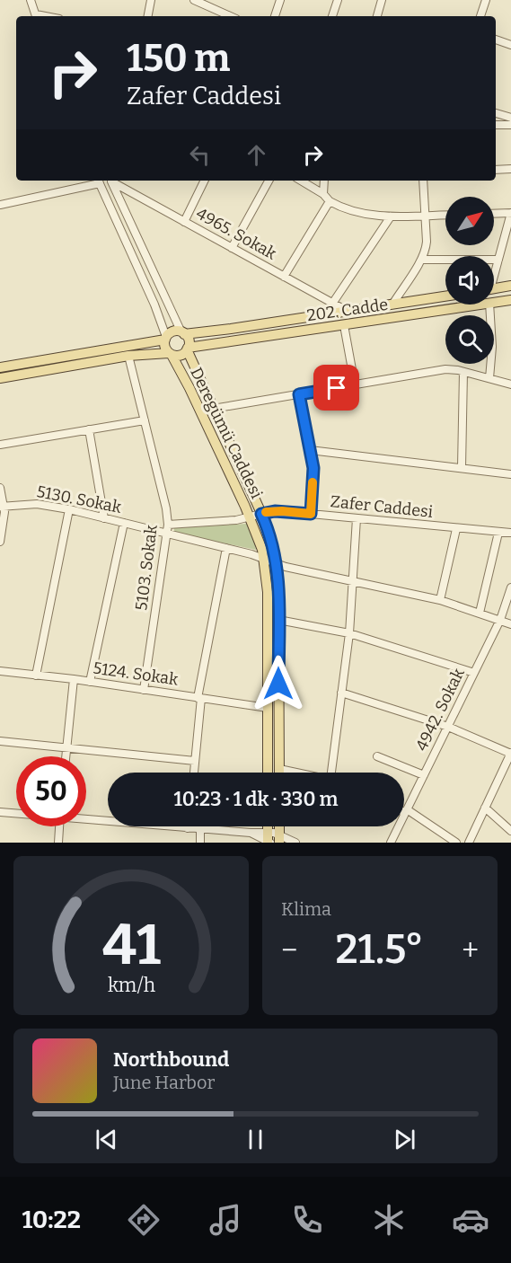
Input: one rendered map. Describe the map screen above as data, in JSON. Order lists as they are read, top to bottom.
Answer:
{
  "streets": {
    "main road": ["202. Cadde", "Deregümü Caddesi"],
    "street": [
      "4965. Sokak",
      "5130. Sokak",
      "Zafer Caddesi",
      "5103. Sokak",
      "5124. Sokak",
      "4942. Sokak"
    ]
  },
  "crossings": [
    ["4965. Sokak", "202. Cadde"],
    ["202. Cadde", "Deregümü Caddesi"],
    ["Deregümü Caddesi", "5130. Sokak"],
    ["Deregümü Caddesi", "Zafer Caddesi"],
    ["Deregümü Caddesi", "5124. Sokak"],
    ["5130. Sokak", "5103. Sokak"],
    ["5130. Sokak", "4942. Sokak"],
    ["Zafer Caddesi", "5103. Sokak"],
    ["5103. Sokak", "5124. Sokak"]
  ],
  "north": "top right",
  "page": {
    "turn": ["150 m", "Zafer Caddesi"],
    "limit": "50",
    "trip": "10:23 · 1 dk · 330 m",
    "tile": "Klima",
    "heat": ["−", "21.5°", "+"],
    "song": ["Northbound", "June Harbor"],
    "tabs": "10:22",
    "gauge": ["41", "km/h"]
  }
}
